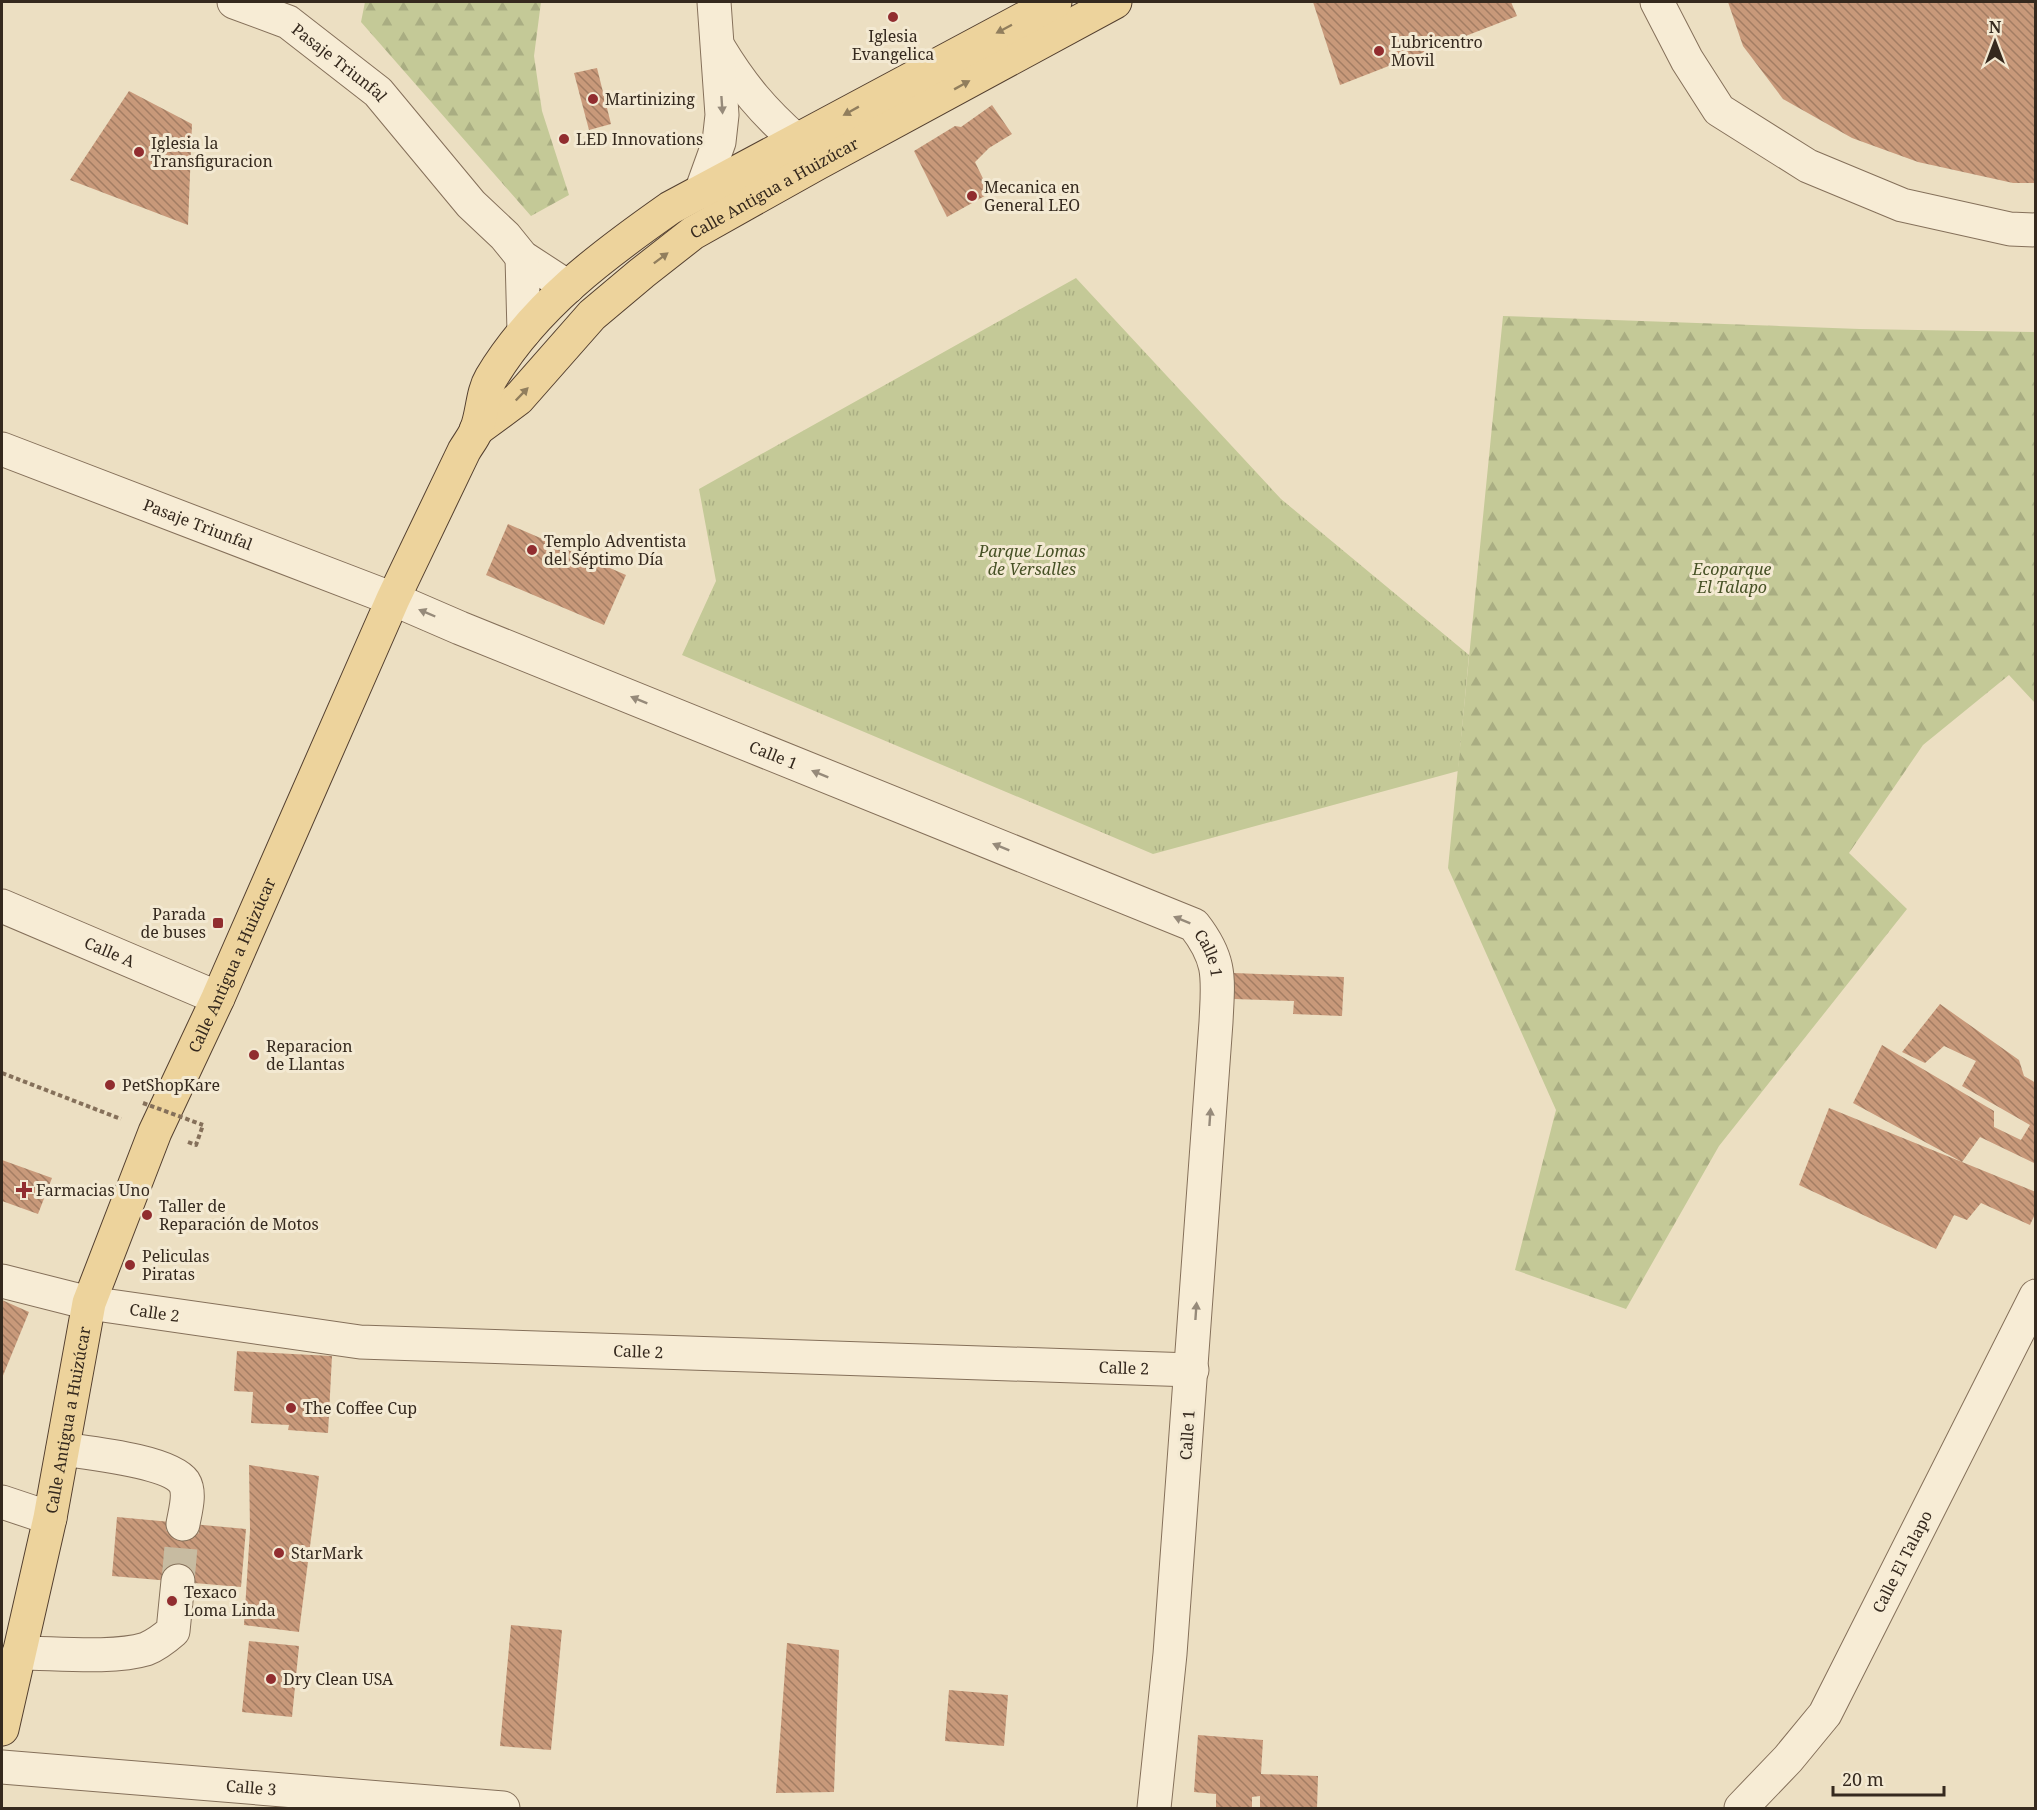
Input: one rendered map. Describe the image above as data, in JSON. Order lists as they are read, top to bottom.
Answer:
{
  "streets": {
    "main road": ["Calle Antigua a Huizúcar"],
    "street": [
      "Pasaje Triunfal",
      "Calle 1",
      "Calle A",
      "Calle 2",
      "Calle El Talapo",
      "Calle 3"
    ]
  },
  "crossings": [
    ["Pasaje Triunfal", "Calle Antigua a Huizúcar"],
    ["Pasaje Triunfal", "Calle 1"],
    ["Calle Antigua a Huizúcar", "Calle 1"],
    ["Calle Antigua a Huizúcar", "Calle A"],
    ["Calle Antigua a Huizúcar", "Calle 2"],
    ["Calle 1", "Calle 2"]
  ],
  "one_way": ["Calle 1"],
  "parks": ["Parque Lomas de Versalles", "Ecoparque El Talapo"],
  "places": {
    "other": [
      "Iglesia Evangelica",
      "Lubricentro Movil",
      "Martinizing",
      "LED Innovations",
      "Iglesia la Transfiguracion",
      "Mecanica en General LEO",
      "Templo Adventista del Séptimo Día",
      "Reparacion de Llantas",
      "PetShopKare",
      "Taller de Reparación de Motos",
      "Peliculas Piratas",
      "The Coffee Cup",
      "StarMark",
      "Texaco Loma Linda",
      "Dry Clean USA"
    ],
    "transit": ["Parada de buses"],
    "health": ["Farmacias Uno"]
  },
  "scale_bar": "20 m",
  "north": "top"
}
